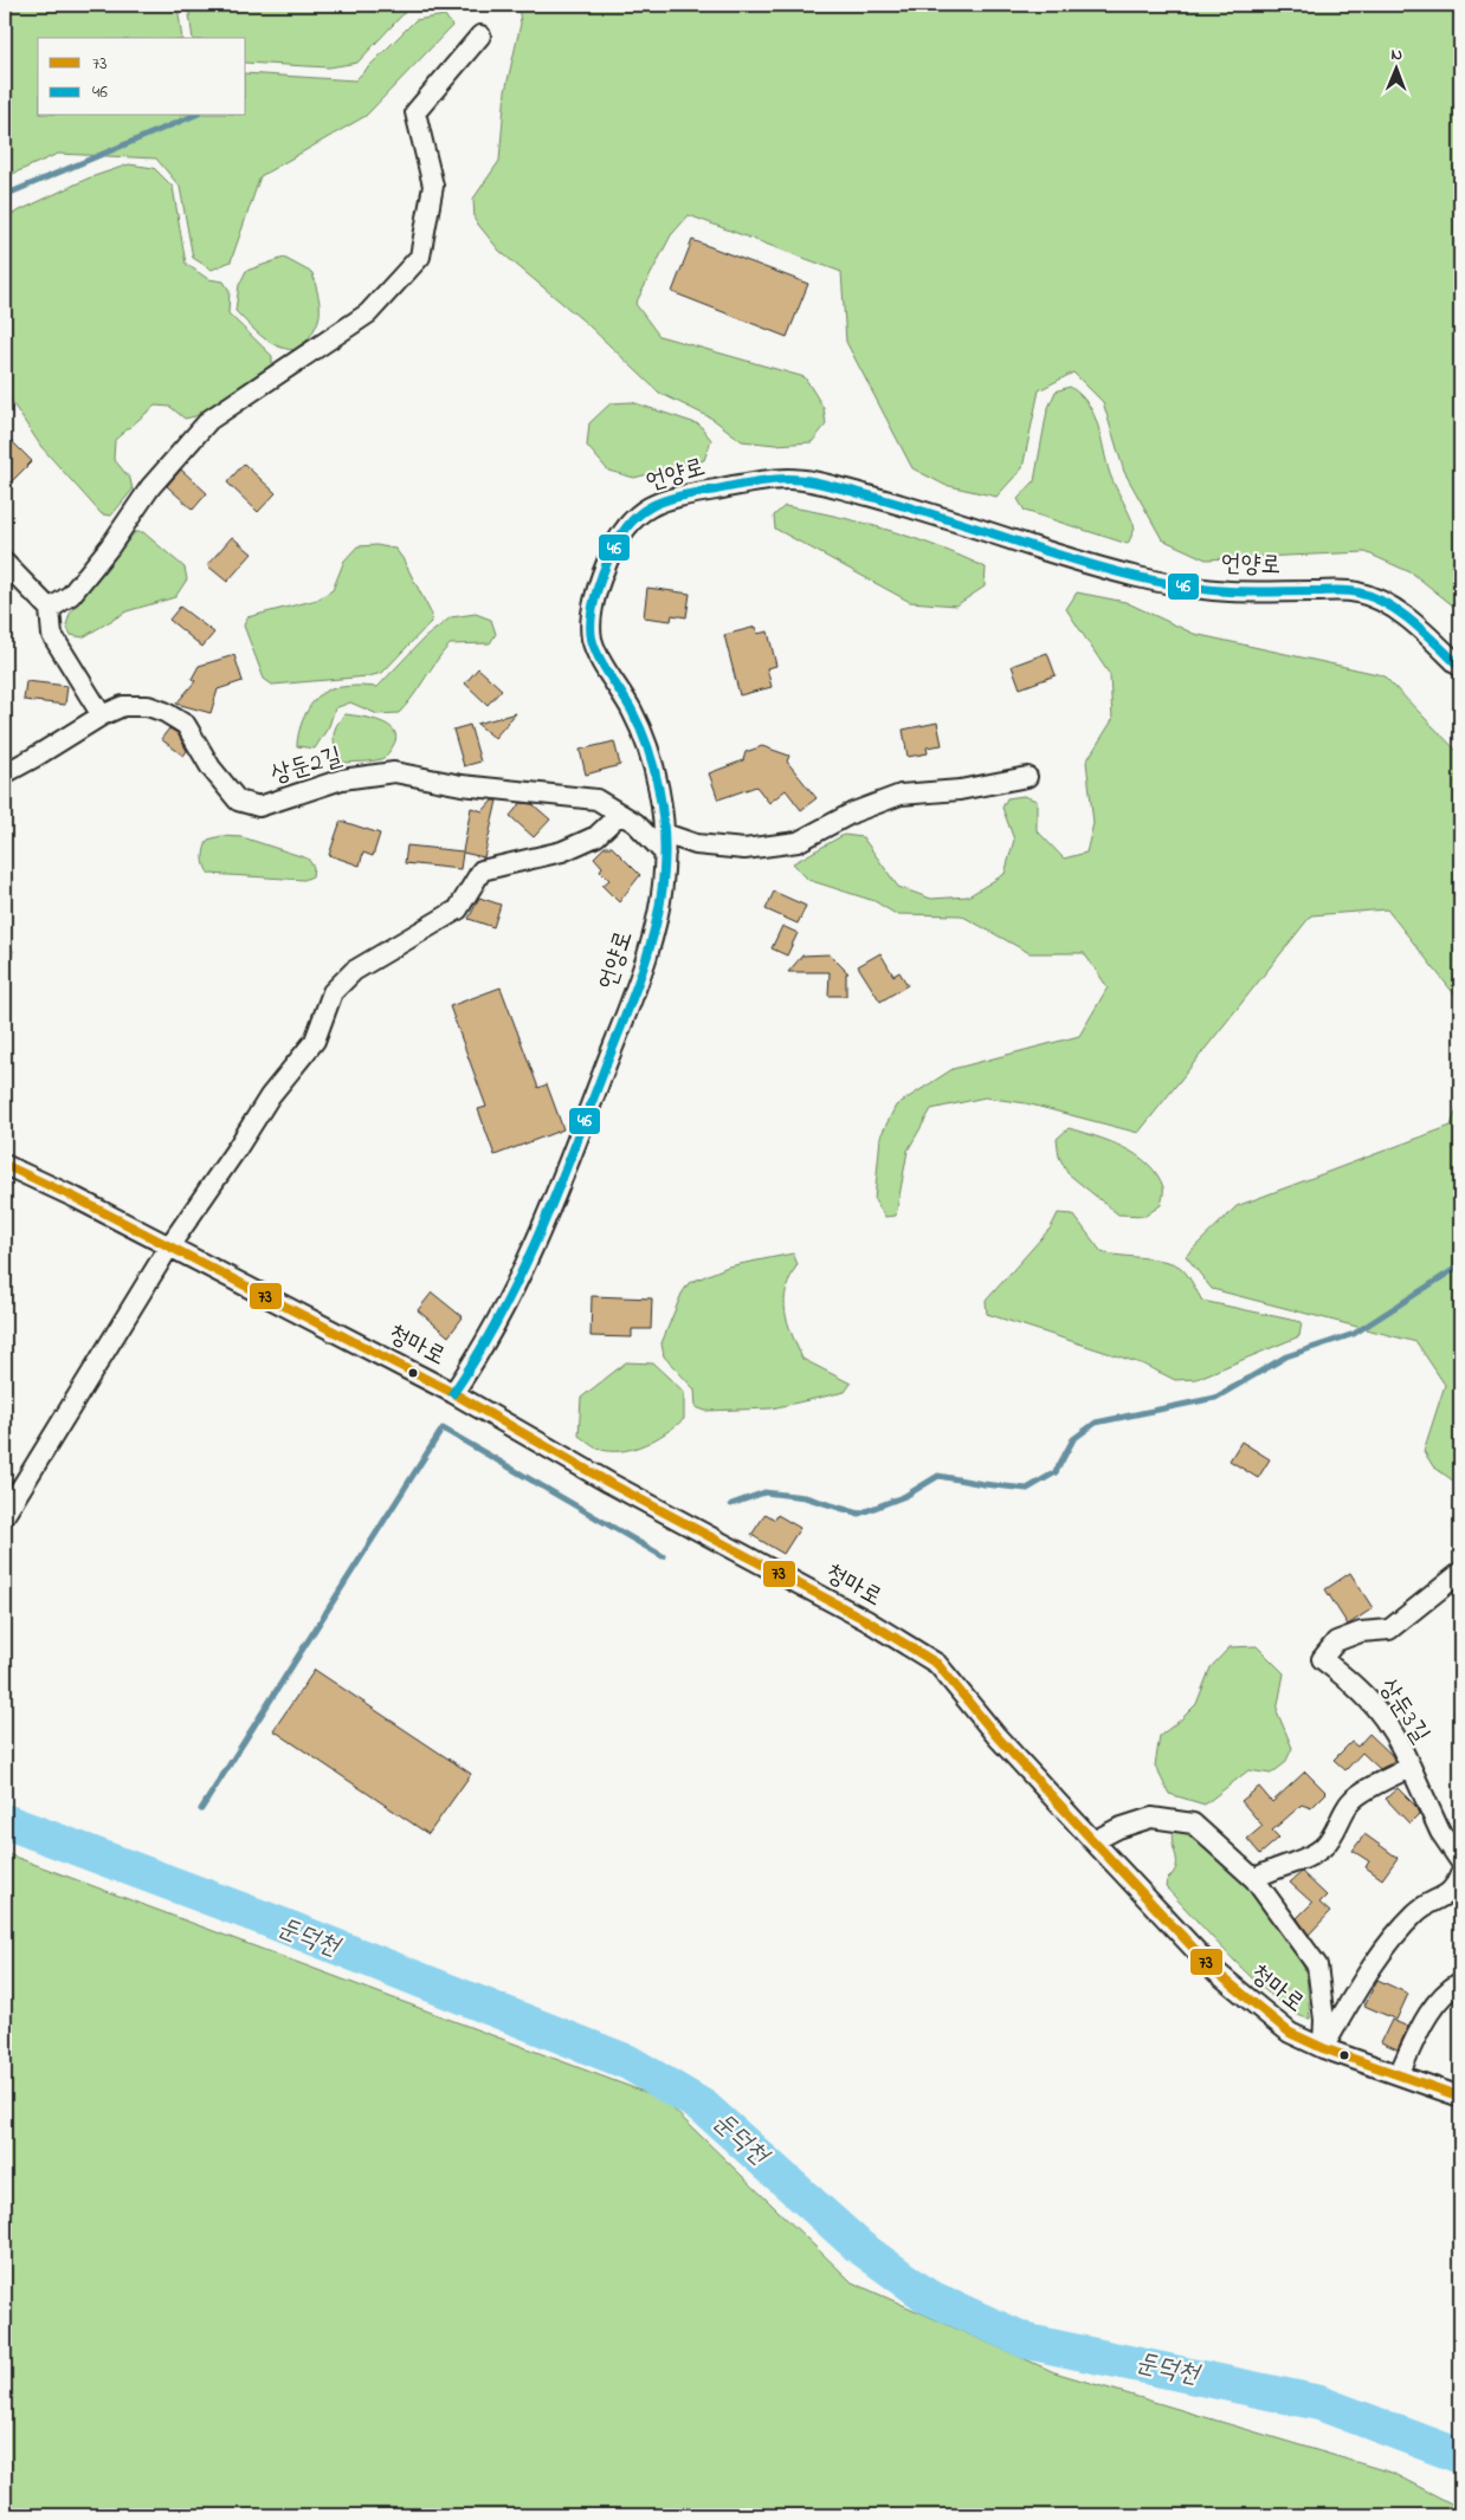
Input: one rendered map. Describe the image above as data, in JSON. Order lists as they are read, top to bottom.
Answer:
{
  "streets": {
    "street": [
      "언양로",
      "상둔2길",
      "청마로",
      "상둔3길"
    ]
  },
  "crossings": [
    ["언양로", "상둔2길"],
    ["언양로", "청마로"]
  ],
  "water": ["둔덕천"],
  "lines": ["transit line 46", "transit line 73"],
  "legend": ["73", "46"],
  "north": "top"
}
